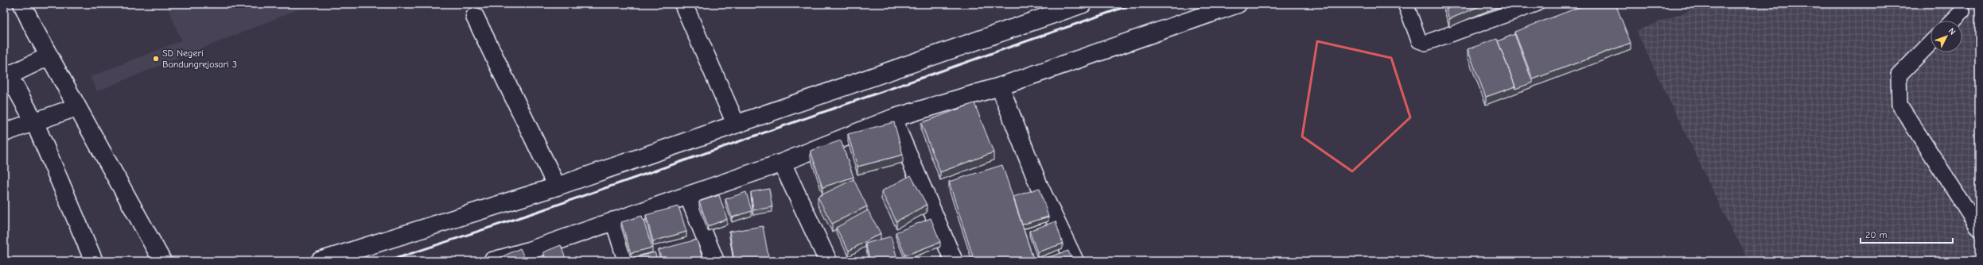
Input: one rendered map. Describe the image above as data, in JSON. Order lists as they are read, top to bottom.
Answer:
{
  "places": ["SD Negeri Bandungrejosari 3"],
  "scale_bar": "20 m",
  "north": "top right"
}
